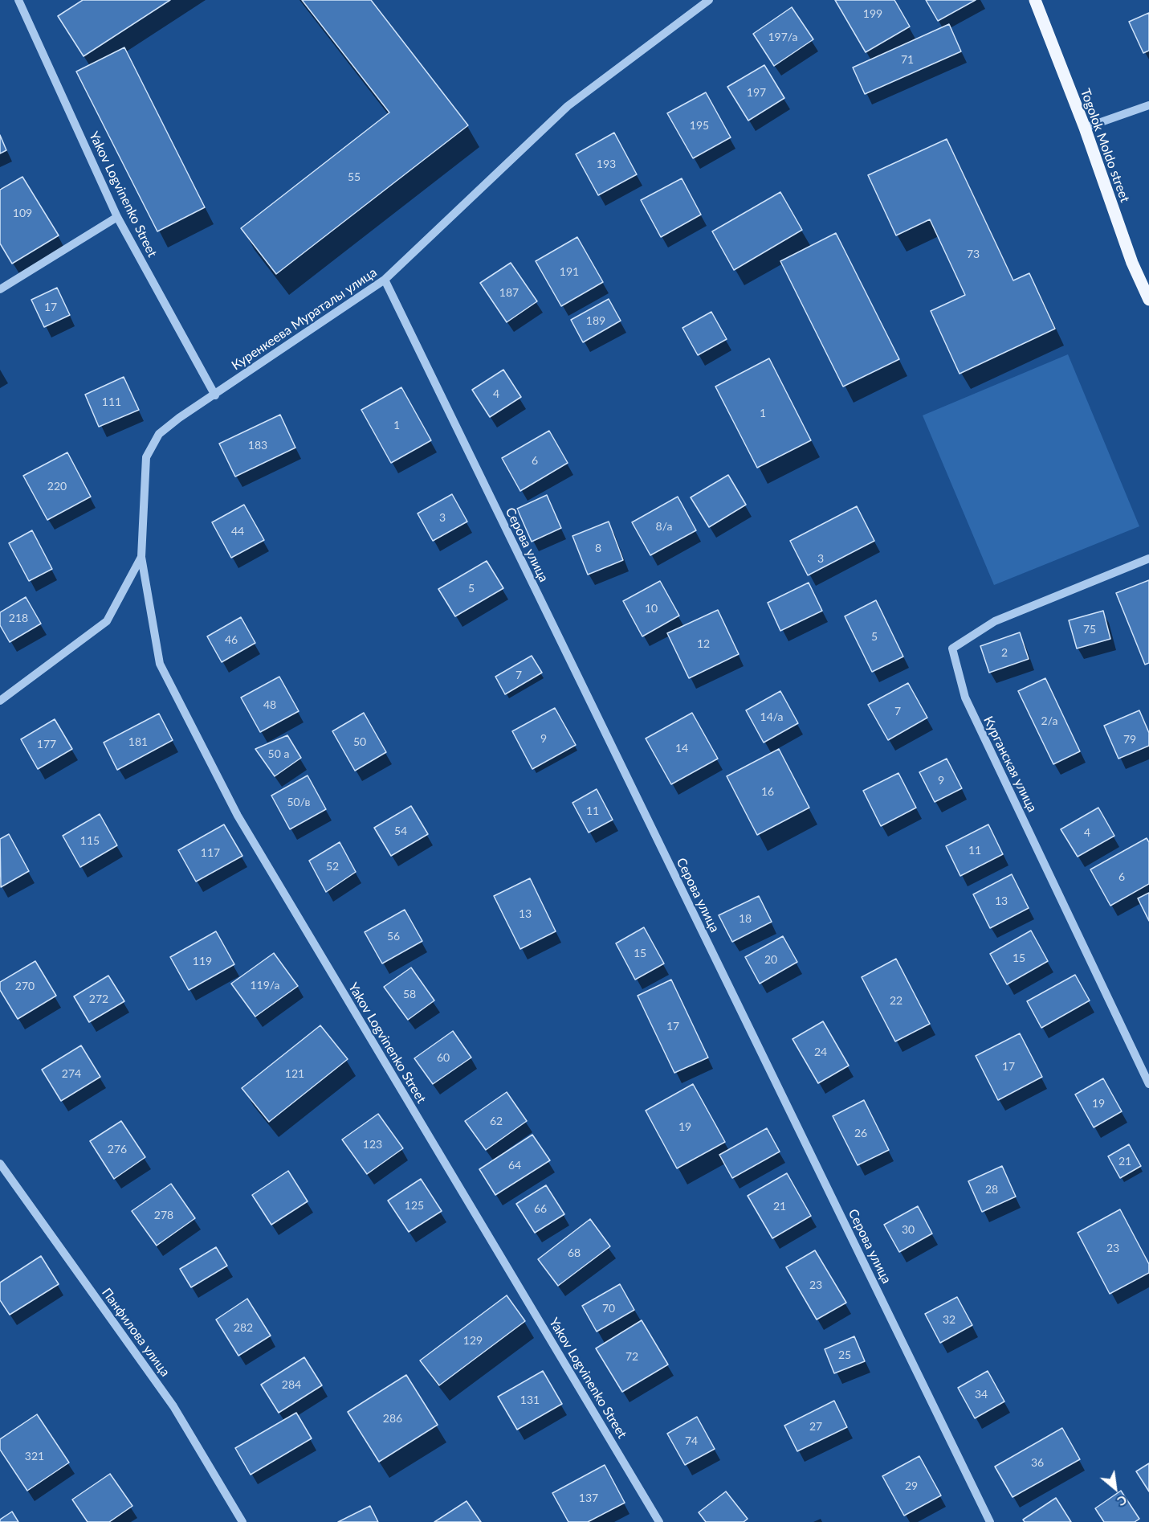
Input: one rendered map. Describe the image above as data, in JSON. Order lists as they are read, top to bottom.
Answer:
{
  "streets": {
    "main road": ["Togolok Moldo street"],
    "street": [
      "Yakov Logvinenko Street",
      "Куренкеева Мураталы улица",
      "Серова улица",
      "Курганская улица",
      "Панфилова улица"
    ]
  },
  "crossings": [
    ["Yakov Logvinenko Street", "Куренкеева Мураталы улица"],
    ["Куренкеева Мураталы улица", "Серова улица"]
  ],
  "house_numbers": [
    "199",
    "197/a",
    "71",
    "197",
    "195",
    "193",
    "55",
    "109",
    "73",
    "191",
    "187",
    "17",
    "189",
    "4",
    "111",
    "1",
    "1",
    "183",
    "6",
    "220",
    "3",
    "8/а",
    "44",
    "8",
    "3",
    "5",
    "10",
    "218",
    "75",
    "5",
    "46",
    "12",
    "2",
    "7",
    "48",
    "7",
    "14/а",
    "2/а",
    "9",
    "79",
    "181",
    "50",
    "177",
    "14",
    "50 а",
    "9",
    "16",
    "50/в",
    "11",
    "54",
    "4",
    "115",
    "11",
    "117",
    "52",
    "6",
    "13",
    "13",
    "18",
    "56",
    "15",
    "15",
    "20",
    "119",
    "119/а",
    "270",
    "58",
    "272",
    "22",
    "17",
    "24",
    "60",
    "17",
    "274",
    "121",
    "19",
    "62",
    "19",
    "26",
    "123",
    "276",
    "21",
    "64",
    "28",
    "125",
    "21",
    "66",
    "278",
    "30",
    "23",
    "68",
    "23",
    "70",
    "32",
    "282",
    "129",
    "25",
    "72",
    "284",
    "34",
    "131",
    "286",
    "27",
    "74",
    "321",
    "36",
    "29",
    "137"
  ],
  "north": "bottom right"
}
